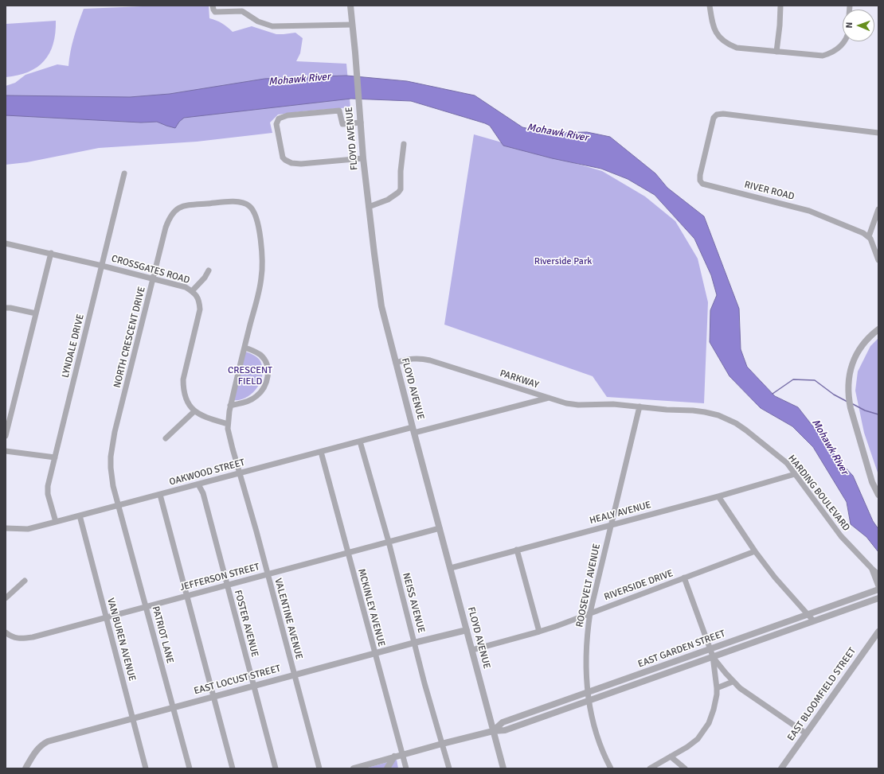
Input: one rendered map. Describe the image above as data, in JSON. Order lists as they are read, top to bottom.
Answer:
{
  "streets": {
    "street": [
      "FLOYD AVENUE",
      "RIVER ROAD",
      "CROSSGATES ROAD",
      "NORTH CRESCENT DRIVE",
      "LYNDALE DRIVE",
      "PARKWAY",
      "OAKWOOD STREET",
      "HARDING BOULEVARD",
      "HEALY AVENUE",
      "JEFFERSON STREET",
      "ROOSEVELT AVENUE",
      "RIVERSIDE DRIVE",
      "NEISS AVENUE",
      "MCKINLEY AVENUE",
      "VALENTINE AVENUE",
      "FOSTER AVENUE",
      "PATRIOT LANE",
      "VAN BUREN AVENUE",
      "EAST GARDEN STREET",
      "EAST LOCUST STREET",
      "EAST BLOOMFIELD STREET"
    ]
  },
  "crossings": [
    ["FLOYD AVENUE", "PARKWAY"],
    ["FLOYD AVENUE", "OAKWOOD STREET"],
    ["FLOYD AVENUE", "HEALY AVENUE"],
    ["FLOYD AVENUE", "JEFFERSON STREET"],
    ["FLOYD AVENUE", "RIVERSIDE DRIVE"],
    ["FLOYD AVENUE", "EAST GARDEN STREET"],
    ["FLOYD AVENUE", "EAST LOCUST STREET"],
    ["CROSSGATES ROAD", "NORTH CRESCENT DRIVE"],
    ["CROSSGATES ROAD", "LYNDALE DRIVE"],
    ["NORTH CRESCENT DRIVE", "OAKWOOD STREET"],
    ["NORTH CRESCENT DRIVE", "PATRIOT LANE"],
    ["LYNDALE DRIVE", "OAKWOOD STREET"],
    ["PARKWAY", "OAKWOOD STREET"],
    ["PARKWAY", "HARDING BOULEVARD"],
    ["PARKWAY", "ROOSEVELT AVENUE"],
    ["OAKWOOD STREET", "NEISS AVENUE"],
    ["OAKWOOD STREET", "MCKINLEY AVENUE"],
    ["OAKWOOD STREET", "VALENTINE AVENUE"],
    ["OAKWOOD STREET", "FOSTER AVENUE"],
    ["OAKWOOD STREET", "PATRIOT LANE"],
    ["OAKWOOD STREET", "VAN BUREN AVENUE"],
    ["HARDING BOULEVARD", "HEALY AVENUE"],
    ["HARDING BOULEVARD", "ROOSEVELT AVENUE"],
    ["HEALY AVENUE", "ROOSEVELT AVENUE"],
    ["JEFFERSON STREET", "NEISS AVENUE"],
    ["JEFFERSON STREET", "MCKINLEY AVENUE"],
    ["JEFFERSON STREET", "VALENTINE AVENUE"],
    ["JEFFERSON STREET", "FOSTER AVENUE"],
    ["JEFFERSON STREET", "PATRIOT LANE"],
    ["JEFFERSON STREET", "VAN BUREN AVENUE"],
    ["ROOSEVELT AVENUE", "RIVERSIDE DRIVE"],
    ["ROOSEVELT AVENUE", "EAST GARDEN STREET"],
    ["NEISS AVENUE", "EAST GARDEN STREET"],
    ["NEISS AVENUE", "EAST LOCUST STREET"],
    ["MCKINLEY AVENUE", "EAST GARDEN STREET"],
    ["MCKINLEY AVENUE", "EAST LOCUST STREET"],
    ["VALENTINE AVENUE", "EAST LOCUST STREET"],
    ["FOSTER AVENUE", "EAST LOCUST STREET"],
    ["PATRIOT LANE", "EAST LOCUST STREET"],
    ["VAN BUREN AVENUE", "EAST LOCUST STREET"]
  ],
  "water": ["Mohawk River"],
  "parks": ["Riverside Park", "CRESCENT FIELD"],
  "north": "left"
}
